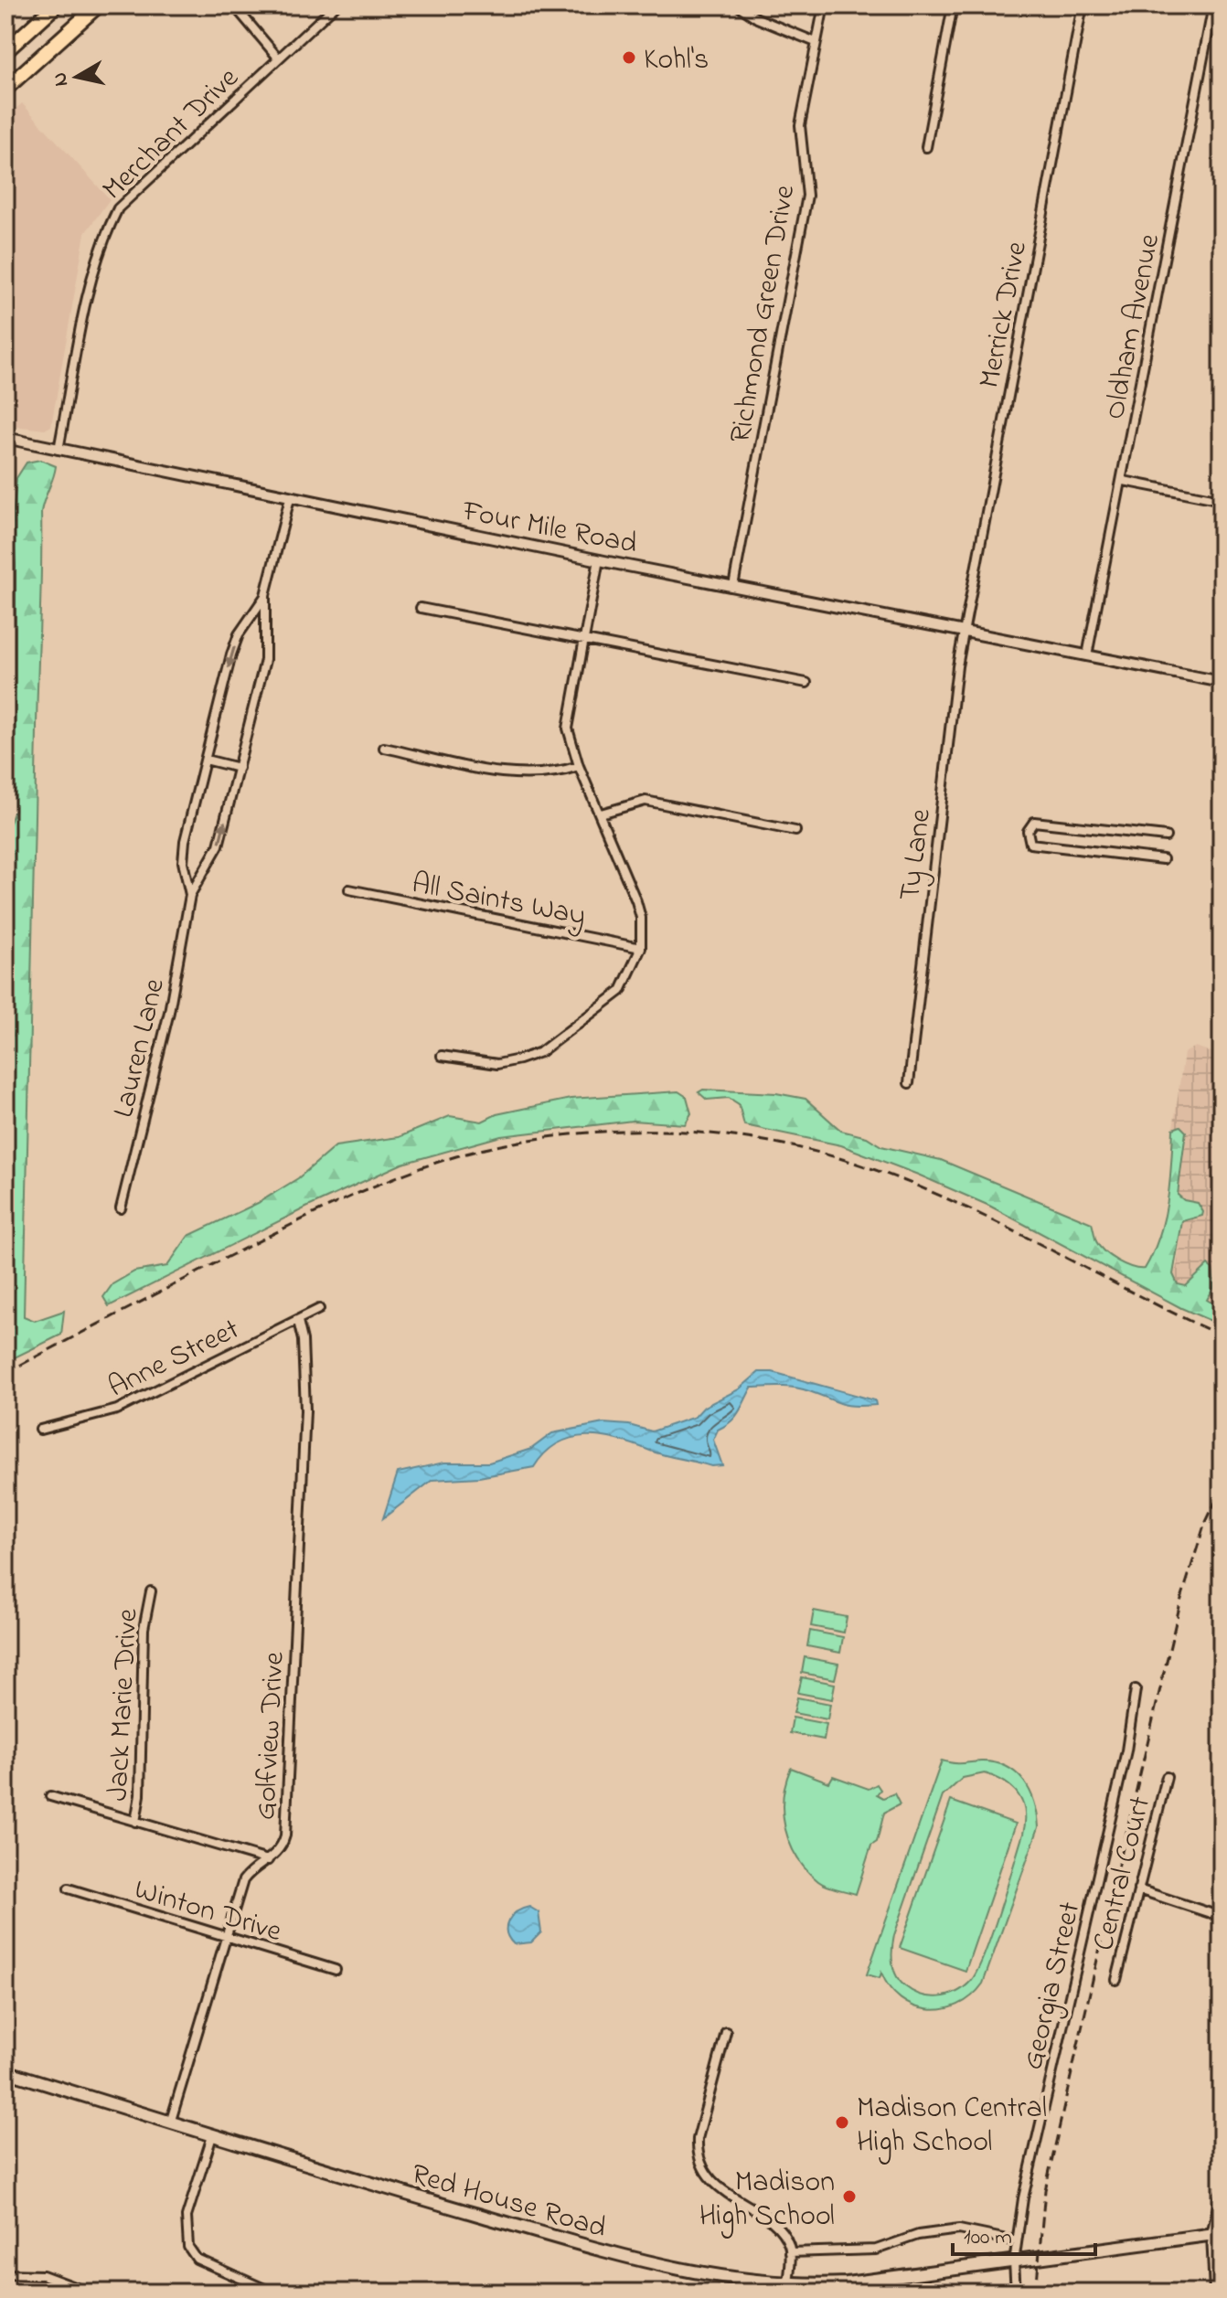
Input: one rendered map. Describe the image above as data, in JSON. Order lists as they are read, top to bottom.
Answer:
{
  "streets": {
    "main road": ["Red House Road"],
    "street": [
      "Merchant Drive",
      "Richmond Green Drive",
      "Merrick Drive",
      "Oldham Avenue",
      "Four Mile Road",
      "Ty Lane",
      "All Saints Way",
      "Lauren Lane",
      "Anne Street",
      "Jack Marie Drive",
      "Golfview Drive",
      "Central Court",
      "Winton Drive",
      "Georgia Street"
    ]
  },
  "crossings": [
    ["Merchant Drive", "Four Mile Road"],
    ["Richmond Green Drive", "Four Mile Road"],
    ["Merrick Drive", "Four Mile Road"],
    ["Merrick Drive", "Ty Lane"],
    ["Oldham Avenue", "Four Mile Road"],
    ["Four Mile Road", "Ty Lane"],
    ["Four Mile Road", "Lauren Lane"],
    ["Anne Street", "Golfview Drive"],
    ["Golfview Drive", "Winton Drive"],
    ["Golfview Drive", "Red House Road"],
    ["Georgia Street", "Red House Road"]
  ],
  "places": ["Kohl's", "Madison Central High School", "Madison High School"],
  "scale_bar": "100 m",
  "north": "left"
}
